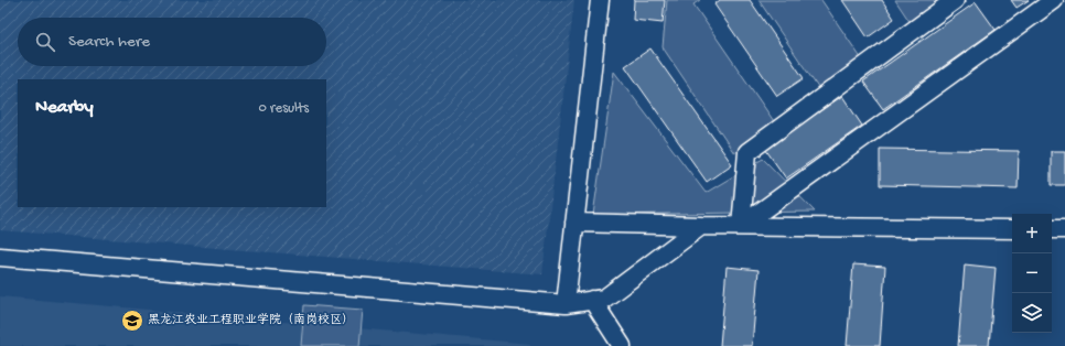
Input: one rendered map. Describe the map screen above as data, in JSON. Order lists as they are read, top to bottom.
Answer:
{
  "places": {
    "school or university": ["黑龙江农业工程职业学院（南岗校区）"]
  },
  "page": {
    "search": "Search here",
    "heading": ["Nearby", "0 results"],
    "map_buttons": ["+", "−"]
  }
}
